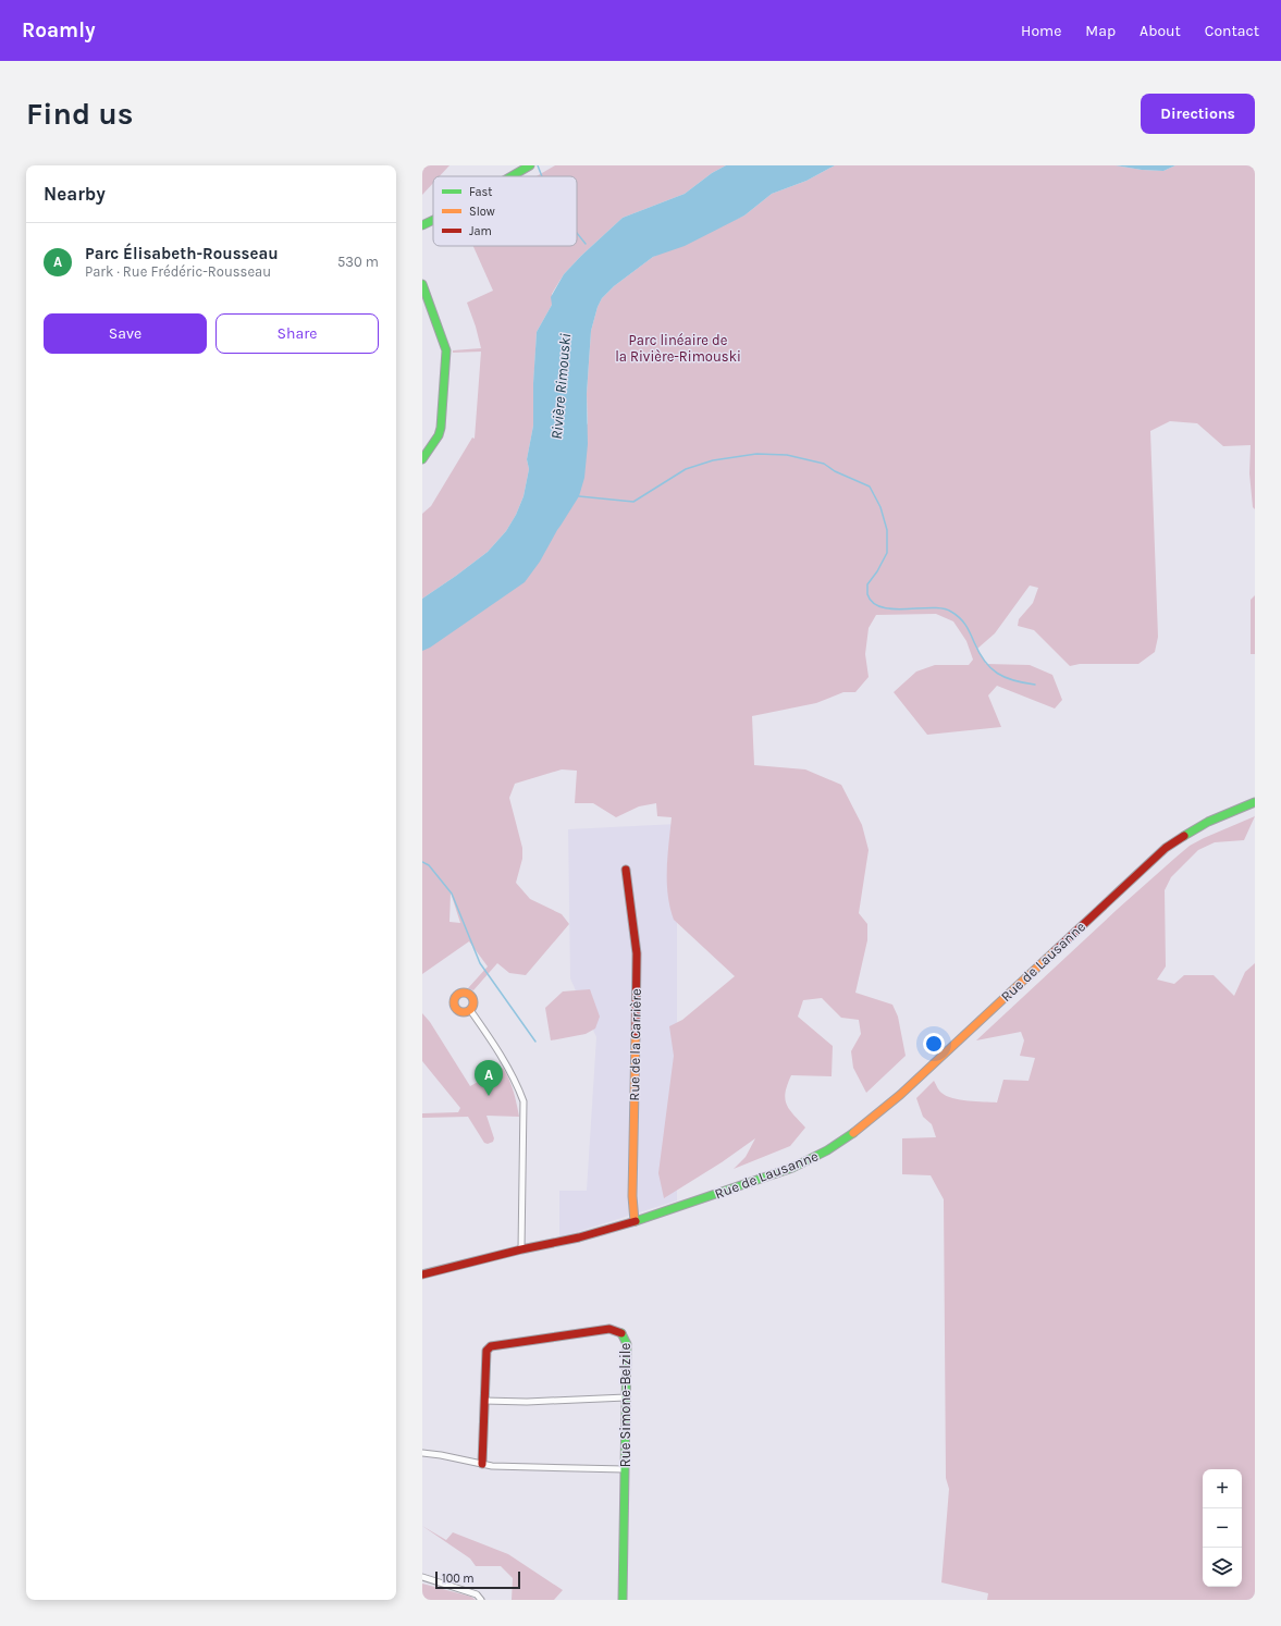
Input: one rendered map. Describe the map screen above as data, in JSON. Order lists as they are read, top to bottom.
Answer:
{
  "streets": {
    "street": ["Rue de Lausanne", "Rue de la Carrière", "Rue Simone-Belzile"]
  },
  "crossings": [
    ["Rue de Lausanne", "Rue de la Carrière"]
  ],
  "water": ["Rivière Rimouski"],
  "parks": ["Parc linéaire de la Rivière-Rimouski"],
  "legend": ["Fast", "Slow", "Jam"],
  "scale_bar": "100 m",
  "page": {
    "header": "Roamly",
    "nav": [
      "Home",
      "Map",
      "About",
      "Contact"
    ],
    "buttons": [
      "Directions",
      ["Save", "Share"]
    ],
    "title": "Find us",
    "heading": "Nearby",
    "list": [
      {
        "mark": "A",
        "name": "Parc Élisabeth-Rousseau",
        "note": "Park · Rue Frédéric-Rousseau",
        "value": "530 m"
      }
    ],
    "pins": "A",
    "map_buttons": ["+", "−"],
    "scale": "100 m"
  }
}
